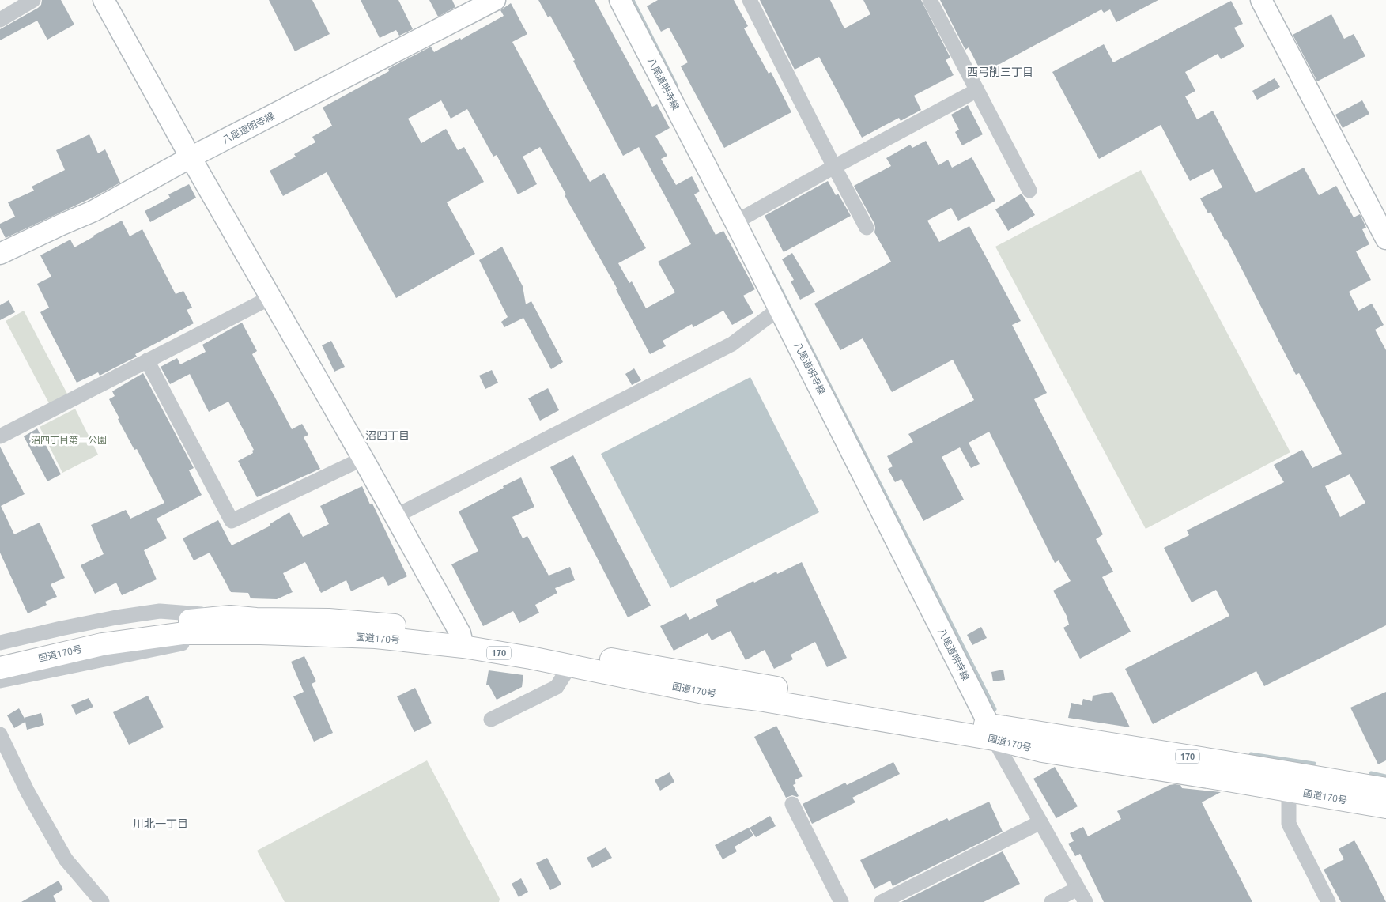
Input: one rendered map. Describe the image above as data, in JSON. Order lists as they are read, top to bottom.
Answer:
{
  "streets": {
    "highway": ["国道170号", "170"],
    "main road": ["八尾道明寺線"]
  },
  "crossings": [
    ["八尾道明寺線", "国道170号"]
  ],
  "districts": ["西弓削三丁目", "沼四丁目", "川北一丁目"],
  "parks": ["沼四丁目第一公園"]
}
